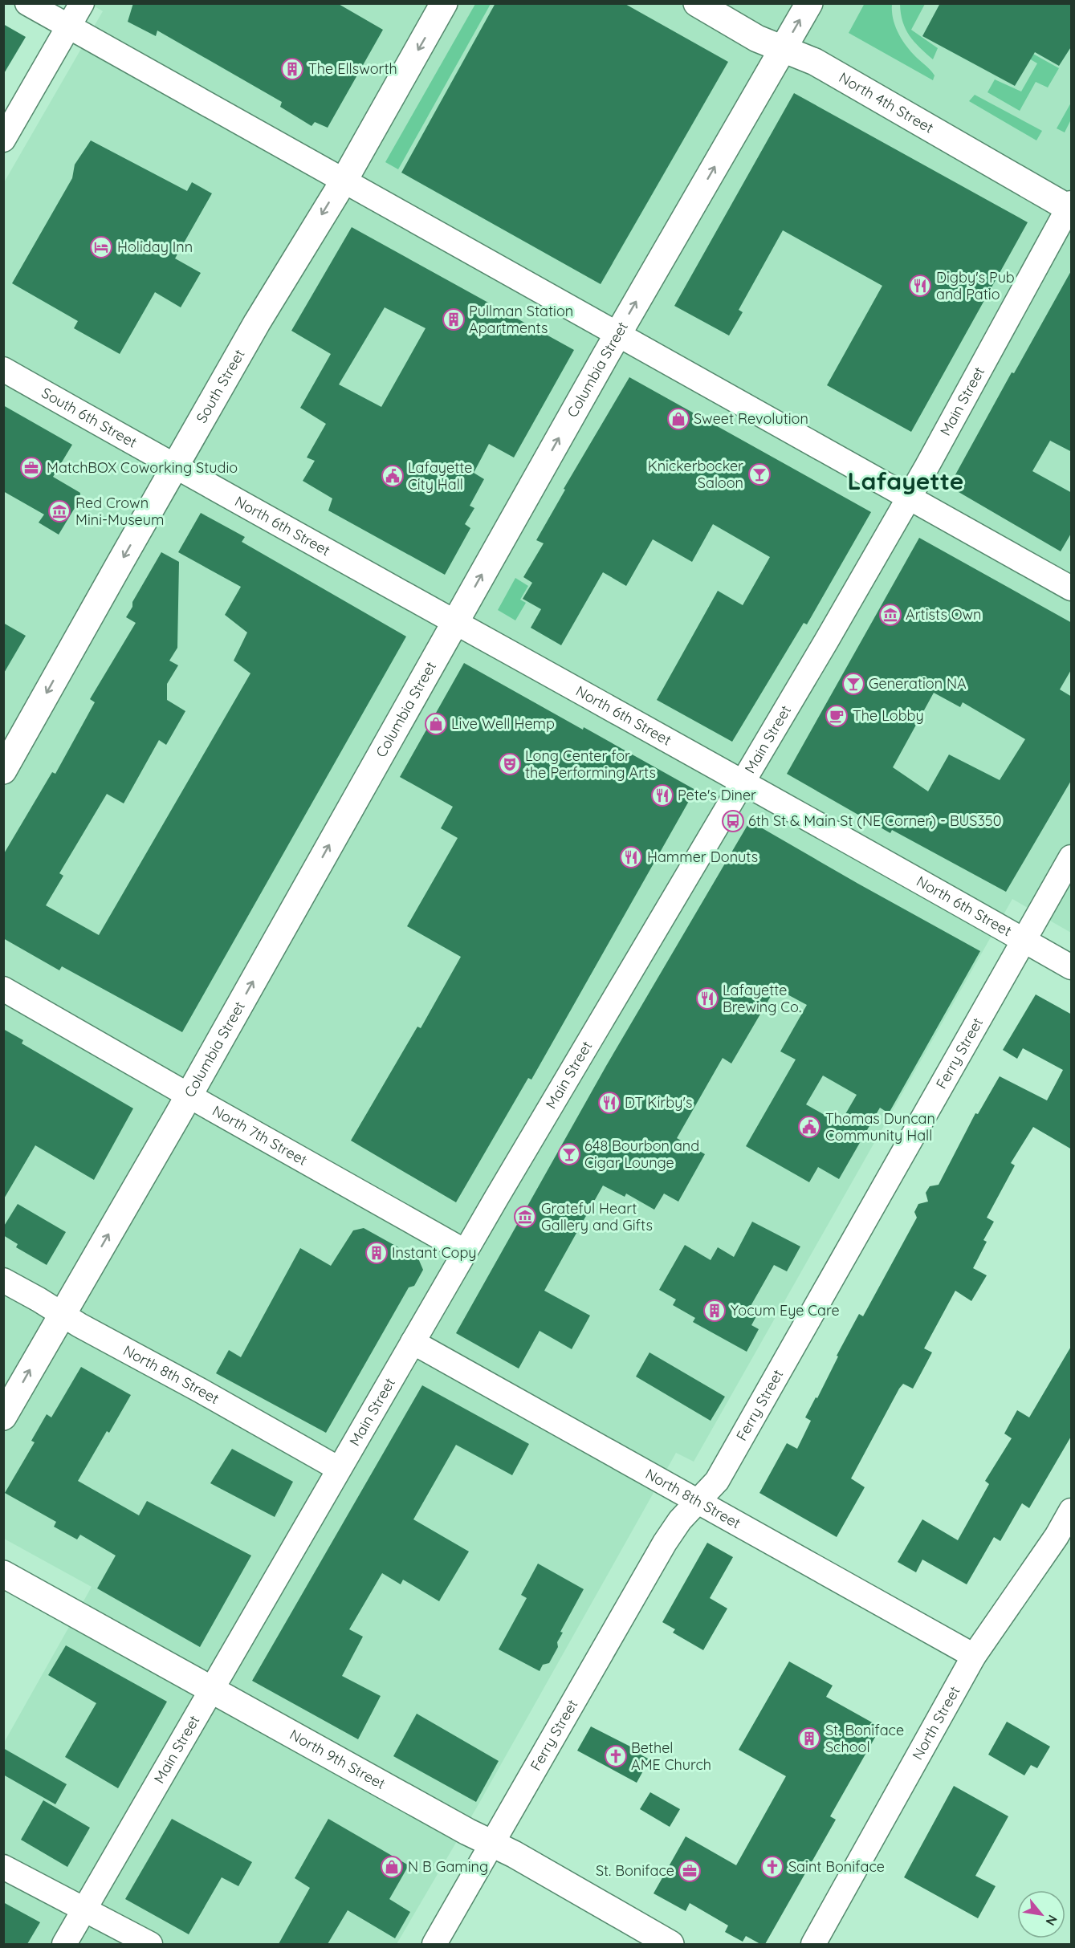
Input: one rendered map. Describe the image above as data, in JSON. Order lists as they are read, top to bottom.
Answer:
{
  "streets": {
    "main road": [
      "North 4th Street",
      "Columbia Street",
      "South Street",
      "North 9th Street"
    ],
    "street": [
      "Main Street",
      "South 6th Street",
      "North 6th Street",
      "Ferry Street",
      "North 7th Street",
      "North 8th Street",
      "North Street"
    ]
  },
  "crossings": [
    ["North 4th Street", "Columbia Street"],
    ["North 4th Street", "Main Street"],
    ["Columbia Street", "North 6th Street"],
    ["Columbia Street", "North 7th Street"],
    ["Columbia Street", "North 8th Street"],
    ["South Street", "South 6th Street"],
    ["South Street", "North 6th Street"],
    ["Main Street", "North 6th Street"],
    ["Main Street", "North 7th Street"],
    ["Main Street", "North 8th Street"],
    ["Main Street", "North 9th Street"],
    ["South 6th Street", "North 6th Street"],
    ["North 6th Street", "Ferry Street"],
    ["Ferry Street", "North 8th Street"],
    ["Ferry Street", "North 9th Street"],
    ["North 8th Street", "North Street"]
  ],
  "one_way": ["Columbia Street", "South Street"],
  "districts": ["Lafayette"],
  "places": {
    "building": [
      "The Ellsworth",
      "Pullman Station Apartments",
      "Instant Copy",
      "Yocum Eye Care",
      "St. Boniface School"
    ],
    "hotel": ["Holiday Inn"],
    "restaurant": [
      "Digby's Pub and Patio",
      "Pete's Diner",
      "Hammer Donuts",
      "Lafayette Brewing Co.",
      "DT Kirby's"
    ],
    "shop": ["Sweet Revolution", "Live Well Hemp", "N B Gaming"],
    "office": ["MatchBOX Coworking Studio", "St. Boniface"],
    "bar": ["Knickerbocker Saloon", "Generation NA", "648 Bourbon and Cigar Lounge"],
    "public building": ["Lafayette City Hall", "Thomas Duncan Community Hall"],
    "museum": ["Red Crown Mini-Museum", "Artists Own", "Grateful Heart Gallery and Gifts"],
    "cafe": ["The Lobby"],
    "theatre": ["Long Center for the Performing Arts"],
    "bus stop": ["6th St & Main St (NE Corner) - BUS350"],
    "church": ["Bethel AME Church", "Saint Boniface"]
  },
  "north": "bottom right"
}
